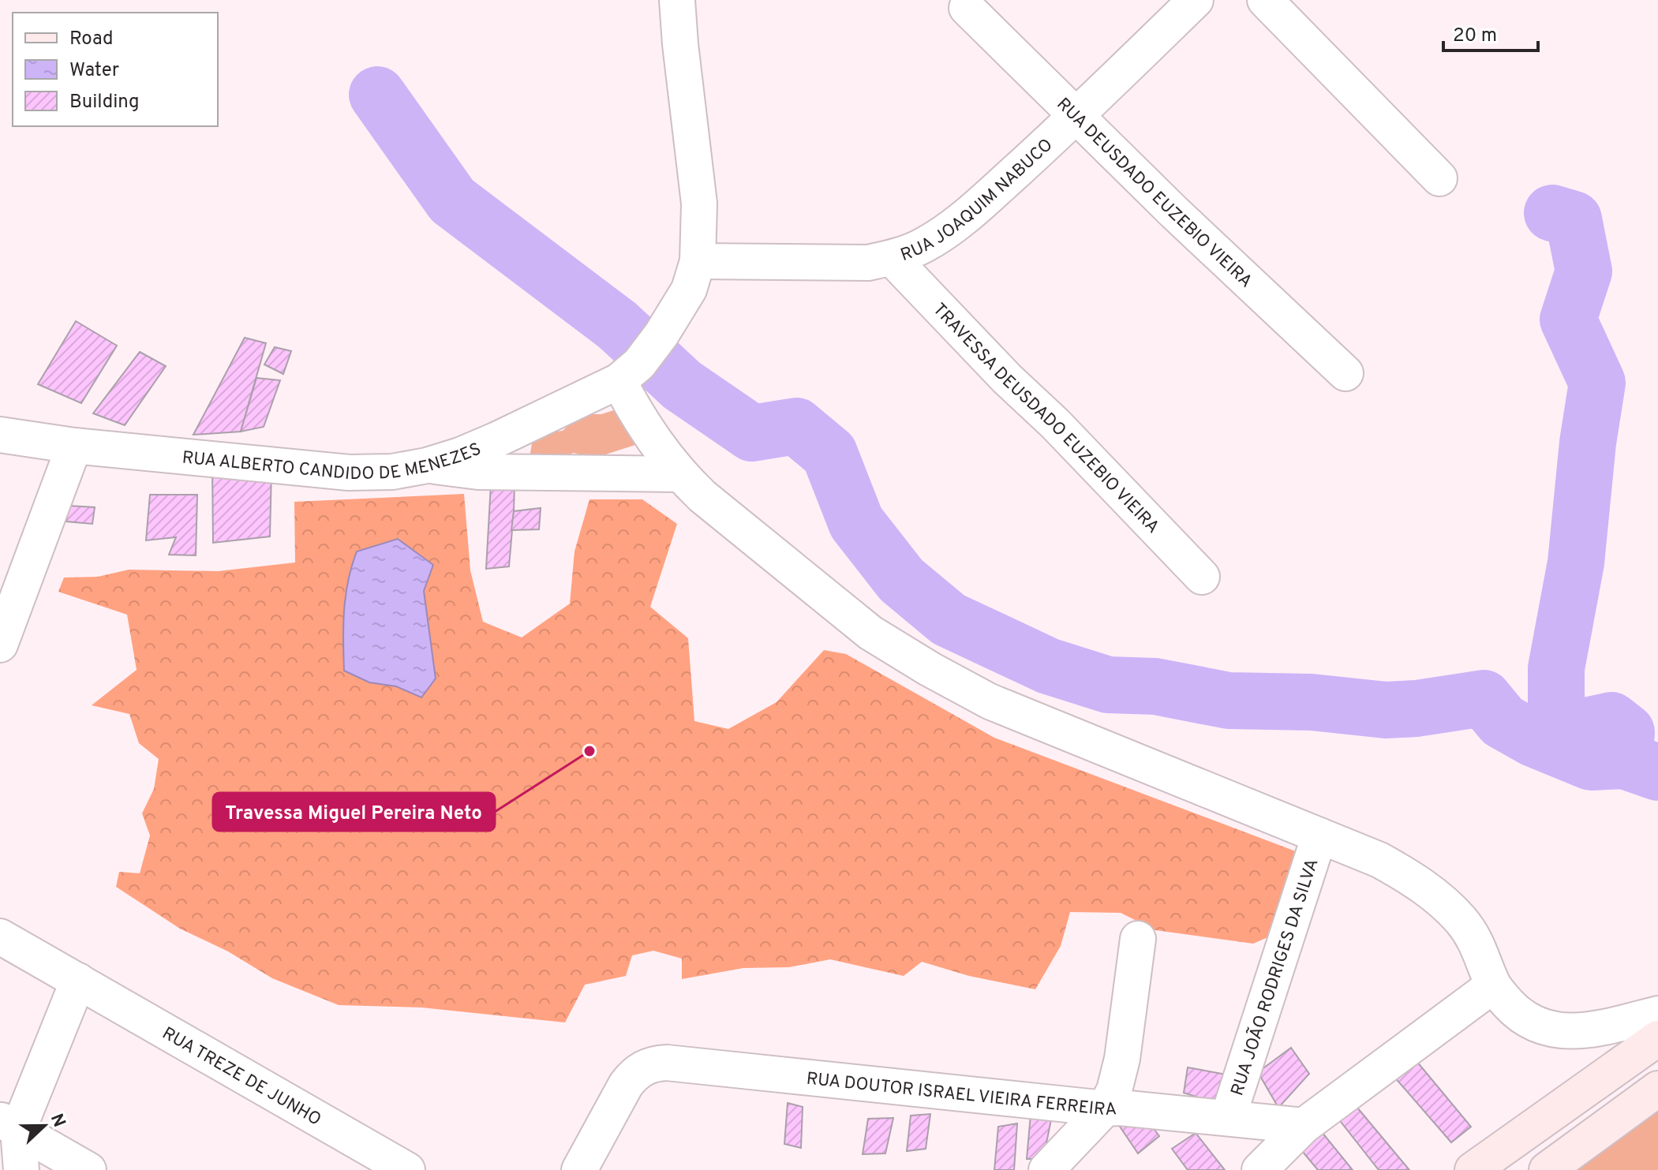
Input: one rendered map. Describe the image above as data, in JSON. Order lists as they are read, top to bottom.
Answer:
{
  "streets": {
    "street": [
      "RUA DEUSDADO EUZEBIO VIEIRA",
      "RUA JOAQUIM NABUCO",
      "TRAVESSA DEUSDADO EUZEBIO VIEIRA",
      "RUA ALBERTO CANDIDO DE MENEZES",
      "RUA JOÃO RODRIGES DA SILVA",
      "RUA TREZE DE JUNHO",
      "RUA DOUTOR ISRAEL VIEIRA FERREIRA"
    ]
  },
  "crossings": [
    ["RUA DEUSDADO EUZEBIO VIEIRA", "RUA JOAQUIM NABUCO"],
    ["RUA JOAQUIM NABUCO", "TRAVESSA DEUSDADO EUZEBIO VIEIRA"],
    ["RUA JOÃO RODRIGES DA SILVA", "RUA DOUTOR ISRAEL VIEIRA FERREIRA"]
  ],
  "places": ["Travessa Miguel Pereira Neto"],
  "legend": ["Road", "Water", "Building"],
  "scale_bar": "20 m",
  "north": "right"
}
